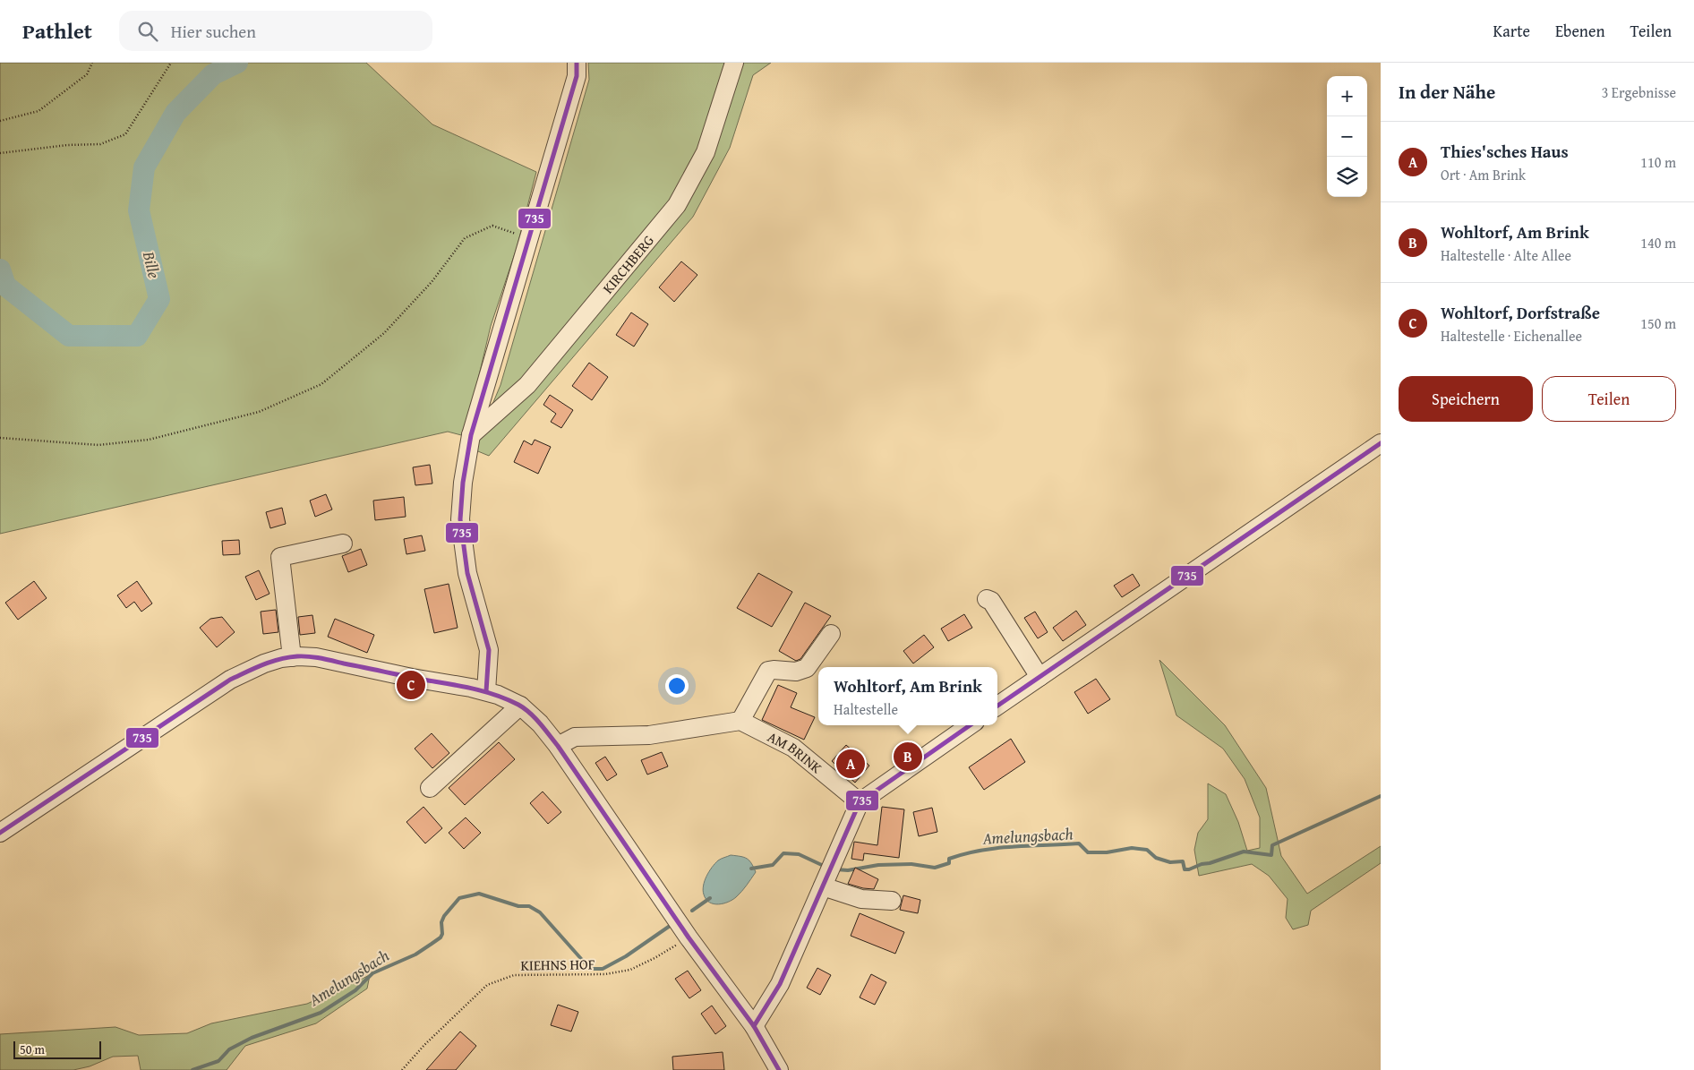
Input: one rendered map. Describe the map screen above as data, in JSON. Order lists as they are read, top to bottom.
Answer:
{
  "streets": {
    "street": ["KIRCHBERG", "AM BRINK"],
    "path": ["KIEHNS HOF"]
  },
  "water": ["Bille", "Amelungsbach"],
  "lines": ["transit line 735"],
  "scale_bar": "50 m",
  "page": {
    "header": "Pathlet",
    "search": "Hier suchen",
    "nav": ["Karte", "Ebenen", "Teilen"],
    "heading": ["In der Nähe", "3 Ergebnisse"],
    "map_buttons": ["+", "−"],
    "list": [
      {
        "mark": "A",
        "name": "Thies'sches Haus",
        "note": "Ort · Am Brink",
        "value": "110 m"
      },
      {
        "mark": "B",
        "name": "Wohltorf, Am Brink",
        "note": "Haltestelle · Alte Allee",
        "value": "140 m"
      },
      {
        "mark": "C",
        "name": "Wohltorf, Dorfstraße",
        "note": "Haltestelle · Eichenallee",
        "value": "150 m"
      }
    ],
    "buttons": ["Speichern", "Teilen"],
    "popup": ["Wohltorf, Am Brink", "Haltestelle"],
    "pins": ["C", "B", "A"],
    "scale": "50 m"
  }
}
